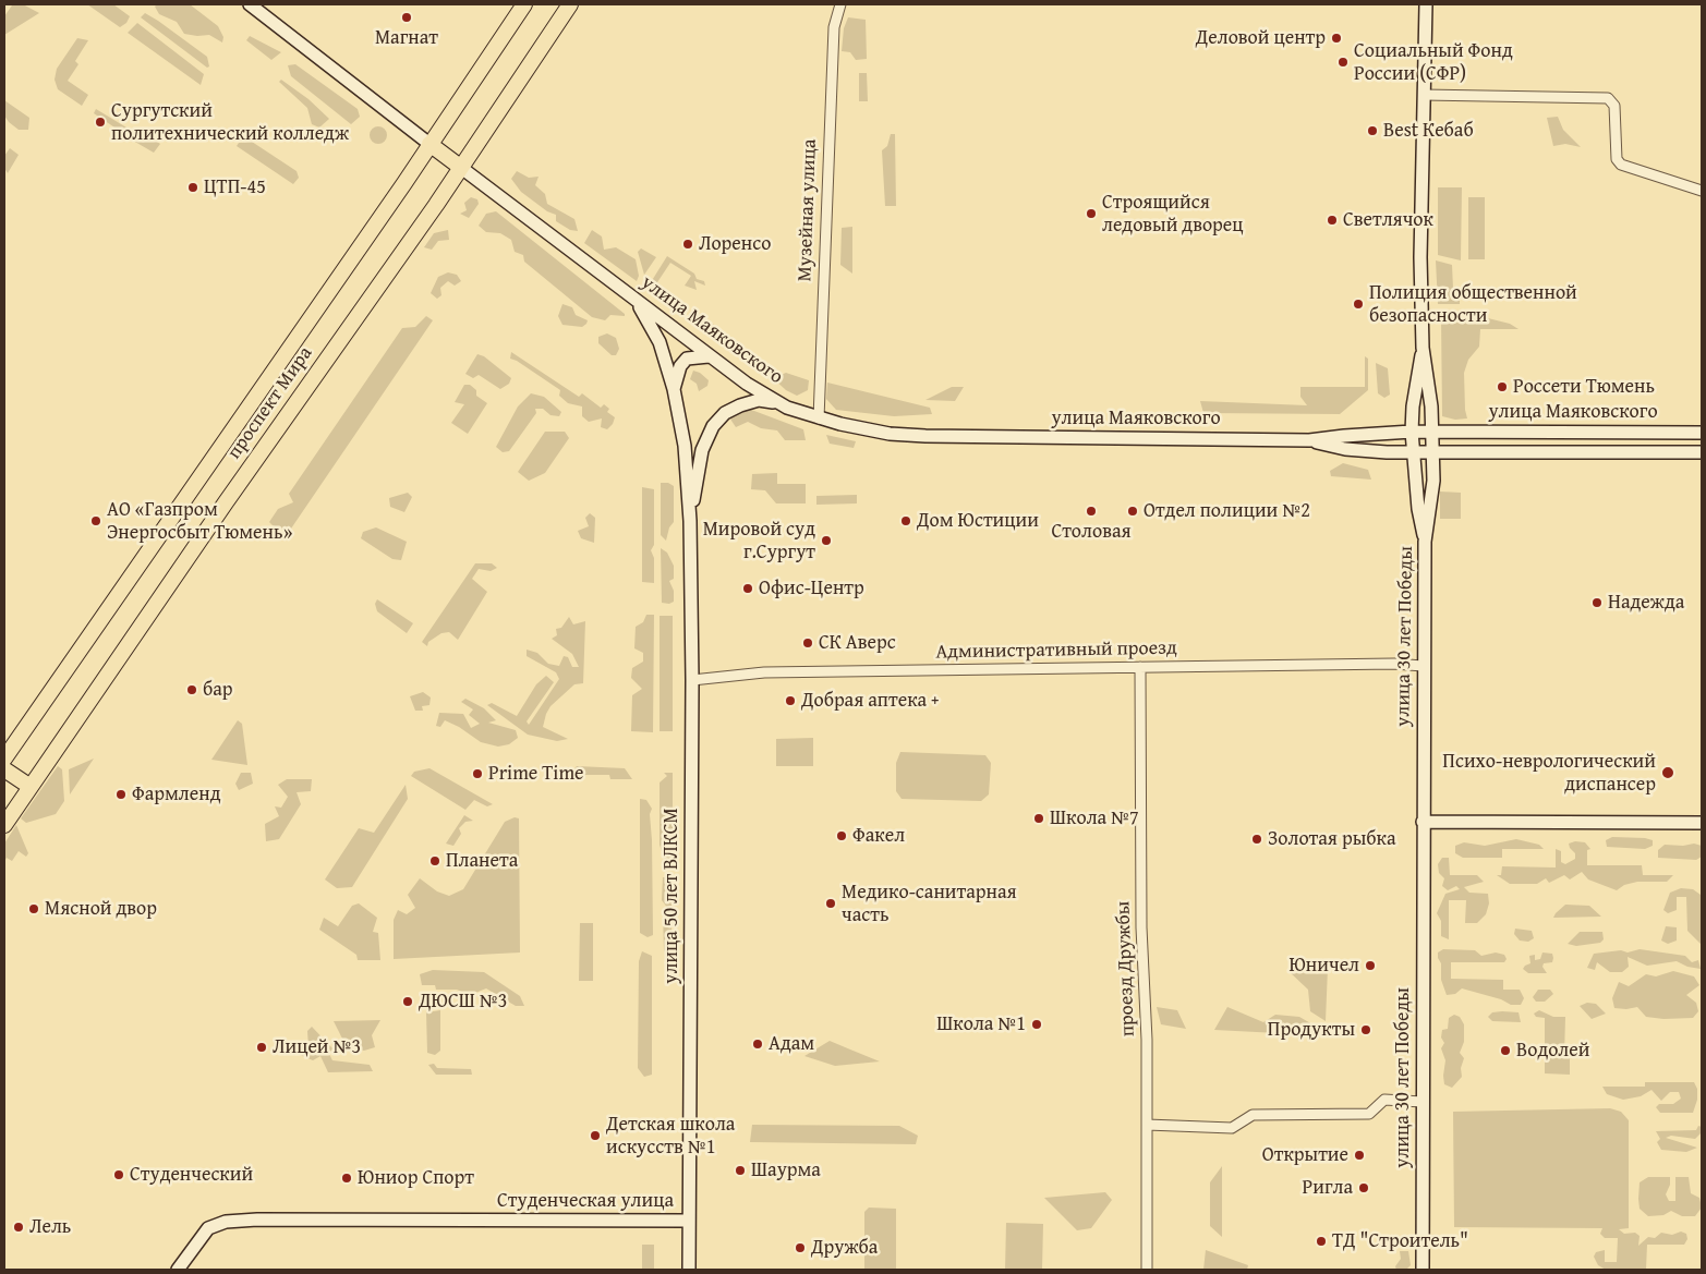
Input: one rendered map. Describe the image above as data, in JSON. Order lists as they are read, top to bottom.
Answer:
{
  "streets": {
    "main road": [
      "улица Маяковского",
      "проспект Мира",
      "улица 30 лет Победы",
      "улица 50 лет ВЛКСМ",
      "Студенческая улица"
    ],
    "street": ["Музейная улица", "Административный проезд", "проезд Дружбы"]
  },
  "crossings": [
    ["Музейная улица", "улица Маяковского"],
    ["улица Маяковского", "проспект Мира"],
    ["улица Маяковского", "улица 30 лет Победы"],
    ["улица Маяковского", "улица 50 лет ВЛКСМ"],
    ["улица 30 лет Победы", "Административный проезд"],
    ["Административный проезд", "улица 50 лет ВЛКСМ"],
    ["Административный проезд", "проезд Дружбы"],
    ["улица 50 лет ВЛКСМ", "Студенческая улица"]
  ],
  "places": [
    "Магнат",
    "Деловой центр",
    "Социальный Фонд России (СФР)",
    "Сургутский политехнический колледж",
    "Best Кебаб",
    "ЦТП-45",
    "Строящийся ледовый дворец",
    "Светлячок",
    "Лоренсо",
    "Полиция общественной безопасности",
    "Россети Тюмень",
    "Столовая",
    "Отдел полиции №2",
    "АО «Газпром Энергосбыт Тюмень»",
    "Дом Юстиции",
    "Мировой суд г.Сургут",
    "Офис-Центр",
    "Надежда",
    "СК Аверс",
    "бар",
    "Добрая аптека +",
    "Психо-неврологический диспансер",
    "Prime Time",
    "Фармленд",
    "Школа №7",
    "Факел",
    "Золотая рыбка",
    "Планета",
    "Медико-санитарная часть",
    "Мясной двор",
    "Юничел",
    "ДЮСШ №3",
    "Школа №1",
    "Продукты",
    "Адам",
    "Лицей №3",
    "Водолей",
    "Детская школа искусств №1",
    "Открытие",
    "Шаурма",
    "Студенческий",
    "Юниор Спорт",
    "Ригла",
    "Лель",
    "ТД \"Строитель\"",
    "Дружба"
  ]
}
